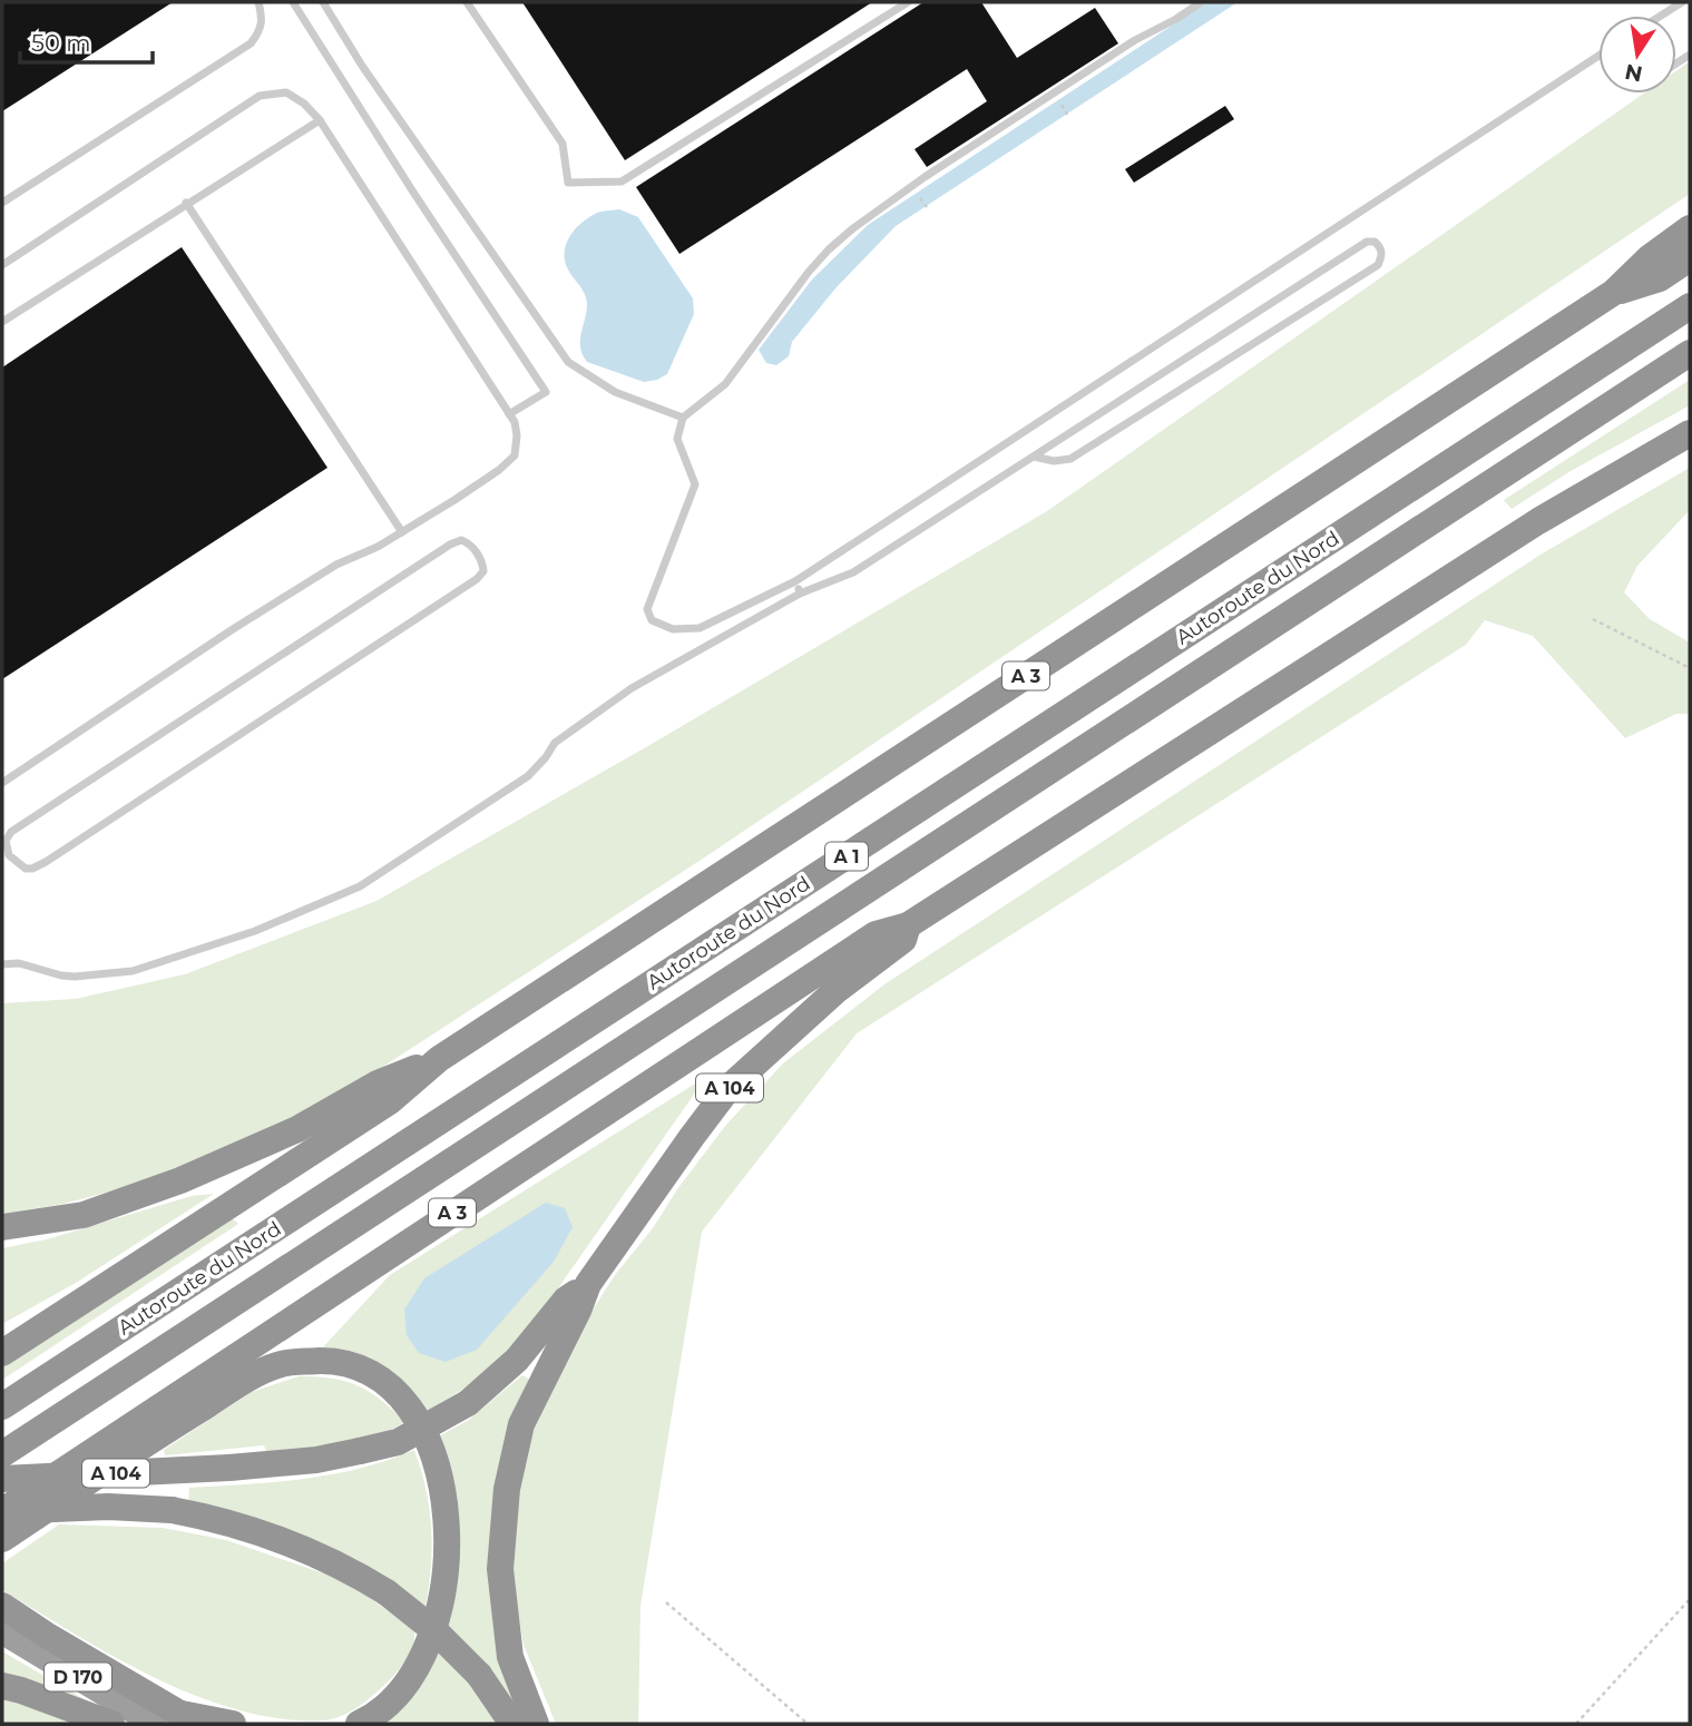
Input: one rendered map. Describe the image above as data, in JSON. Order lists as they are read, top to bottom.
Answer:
{
  "streets": {
    "highway": [
      "Autoroute du Nord",
      "A 3",
      "A 1",
      "A 104",
      "D 170"
    ]
  },
  "crossings": [
    ["A 3", "A 104"]
  ],
  "scale_bar": "50 m",
  "north": "bottom"
}
